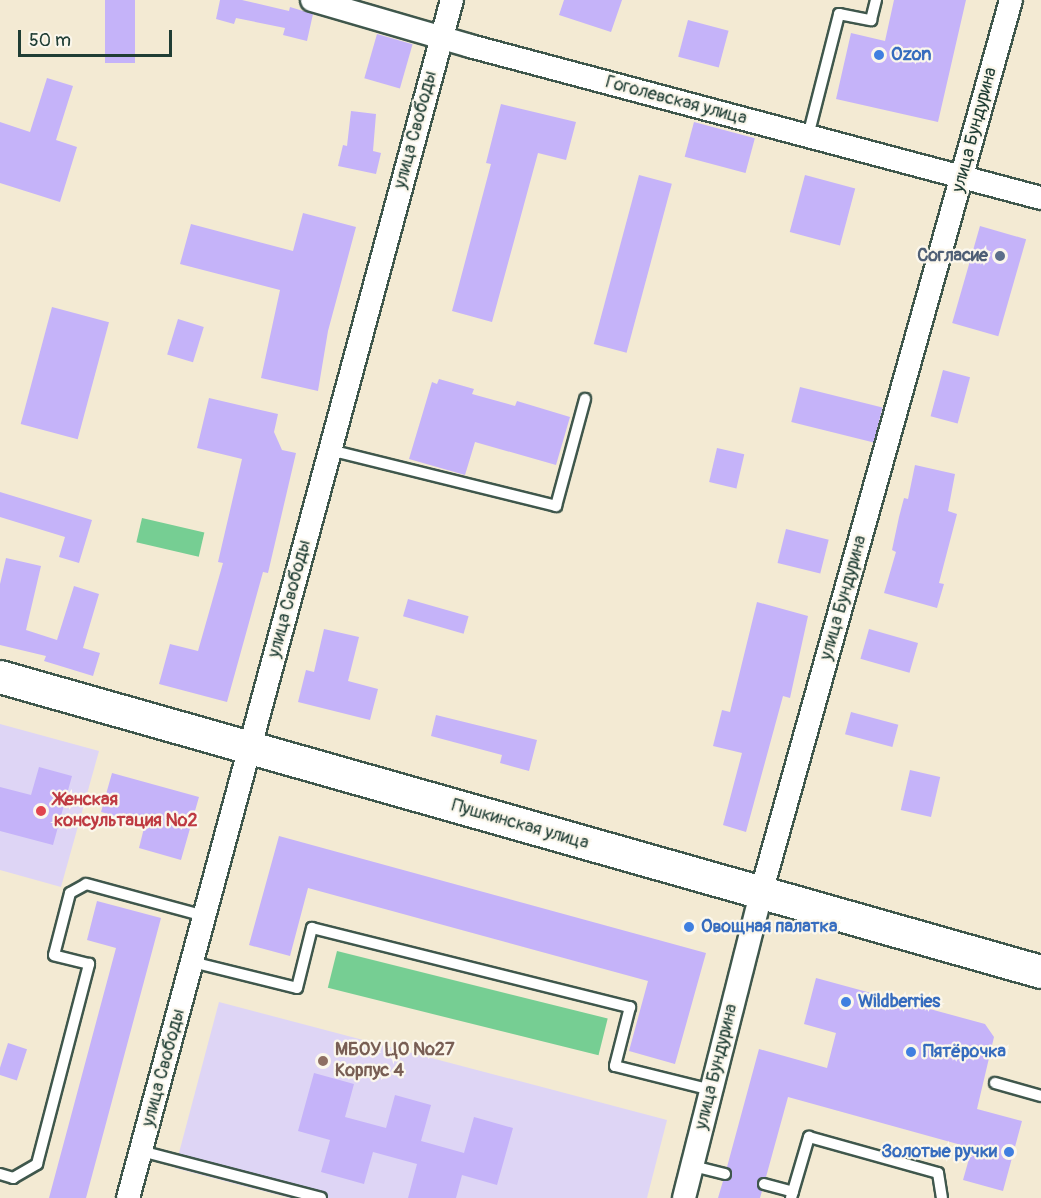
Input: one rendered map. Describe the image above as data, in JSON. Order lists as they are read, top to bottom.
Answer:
{
  "streets": {
    "street": [
      "Гоголевская улица",
      "улица Свободы",
      "улица Бундурина",
      "Пушкинская улица"
    ]
  },
  "crossings": [
    ["Гоголевская улица", "улица Свободы"],
    ["Гоголевская улица", "улица Бундурина"],
    ["улица Свободы", "Пушкинская улица"],
    ["улица Бундурина", "Пушкинская улица"]
  ],
  "places": [
    "Ozon",
    "Согласие",
    "Женская консультация №2",
    "Овощная палатка",
    "Wildberries",
    "Пятёрочка",
    "МБОУ ЦО №27 Корпус 4",
    "Золотые ручки"
  ],
  "scale_bar": "50 m"
}
